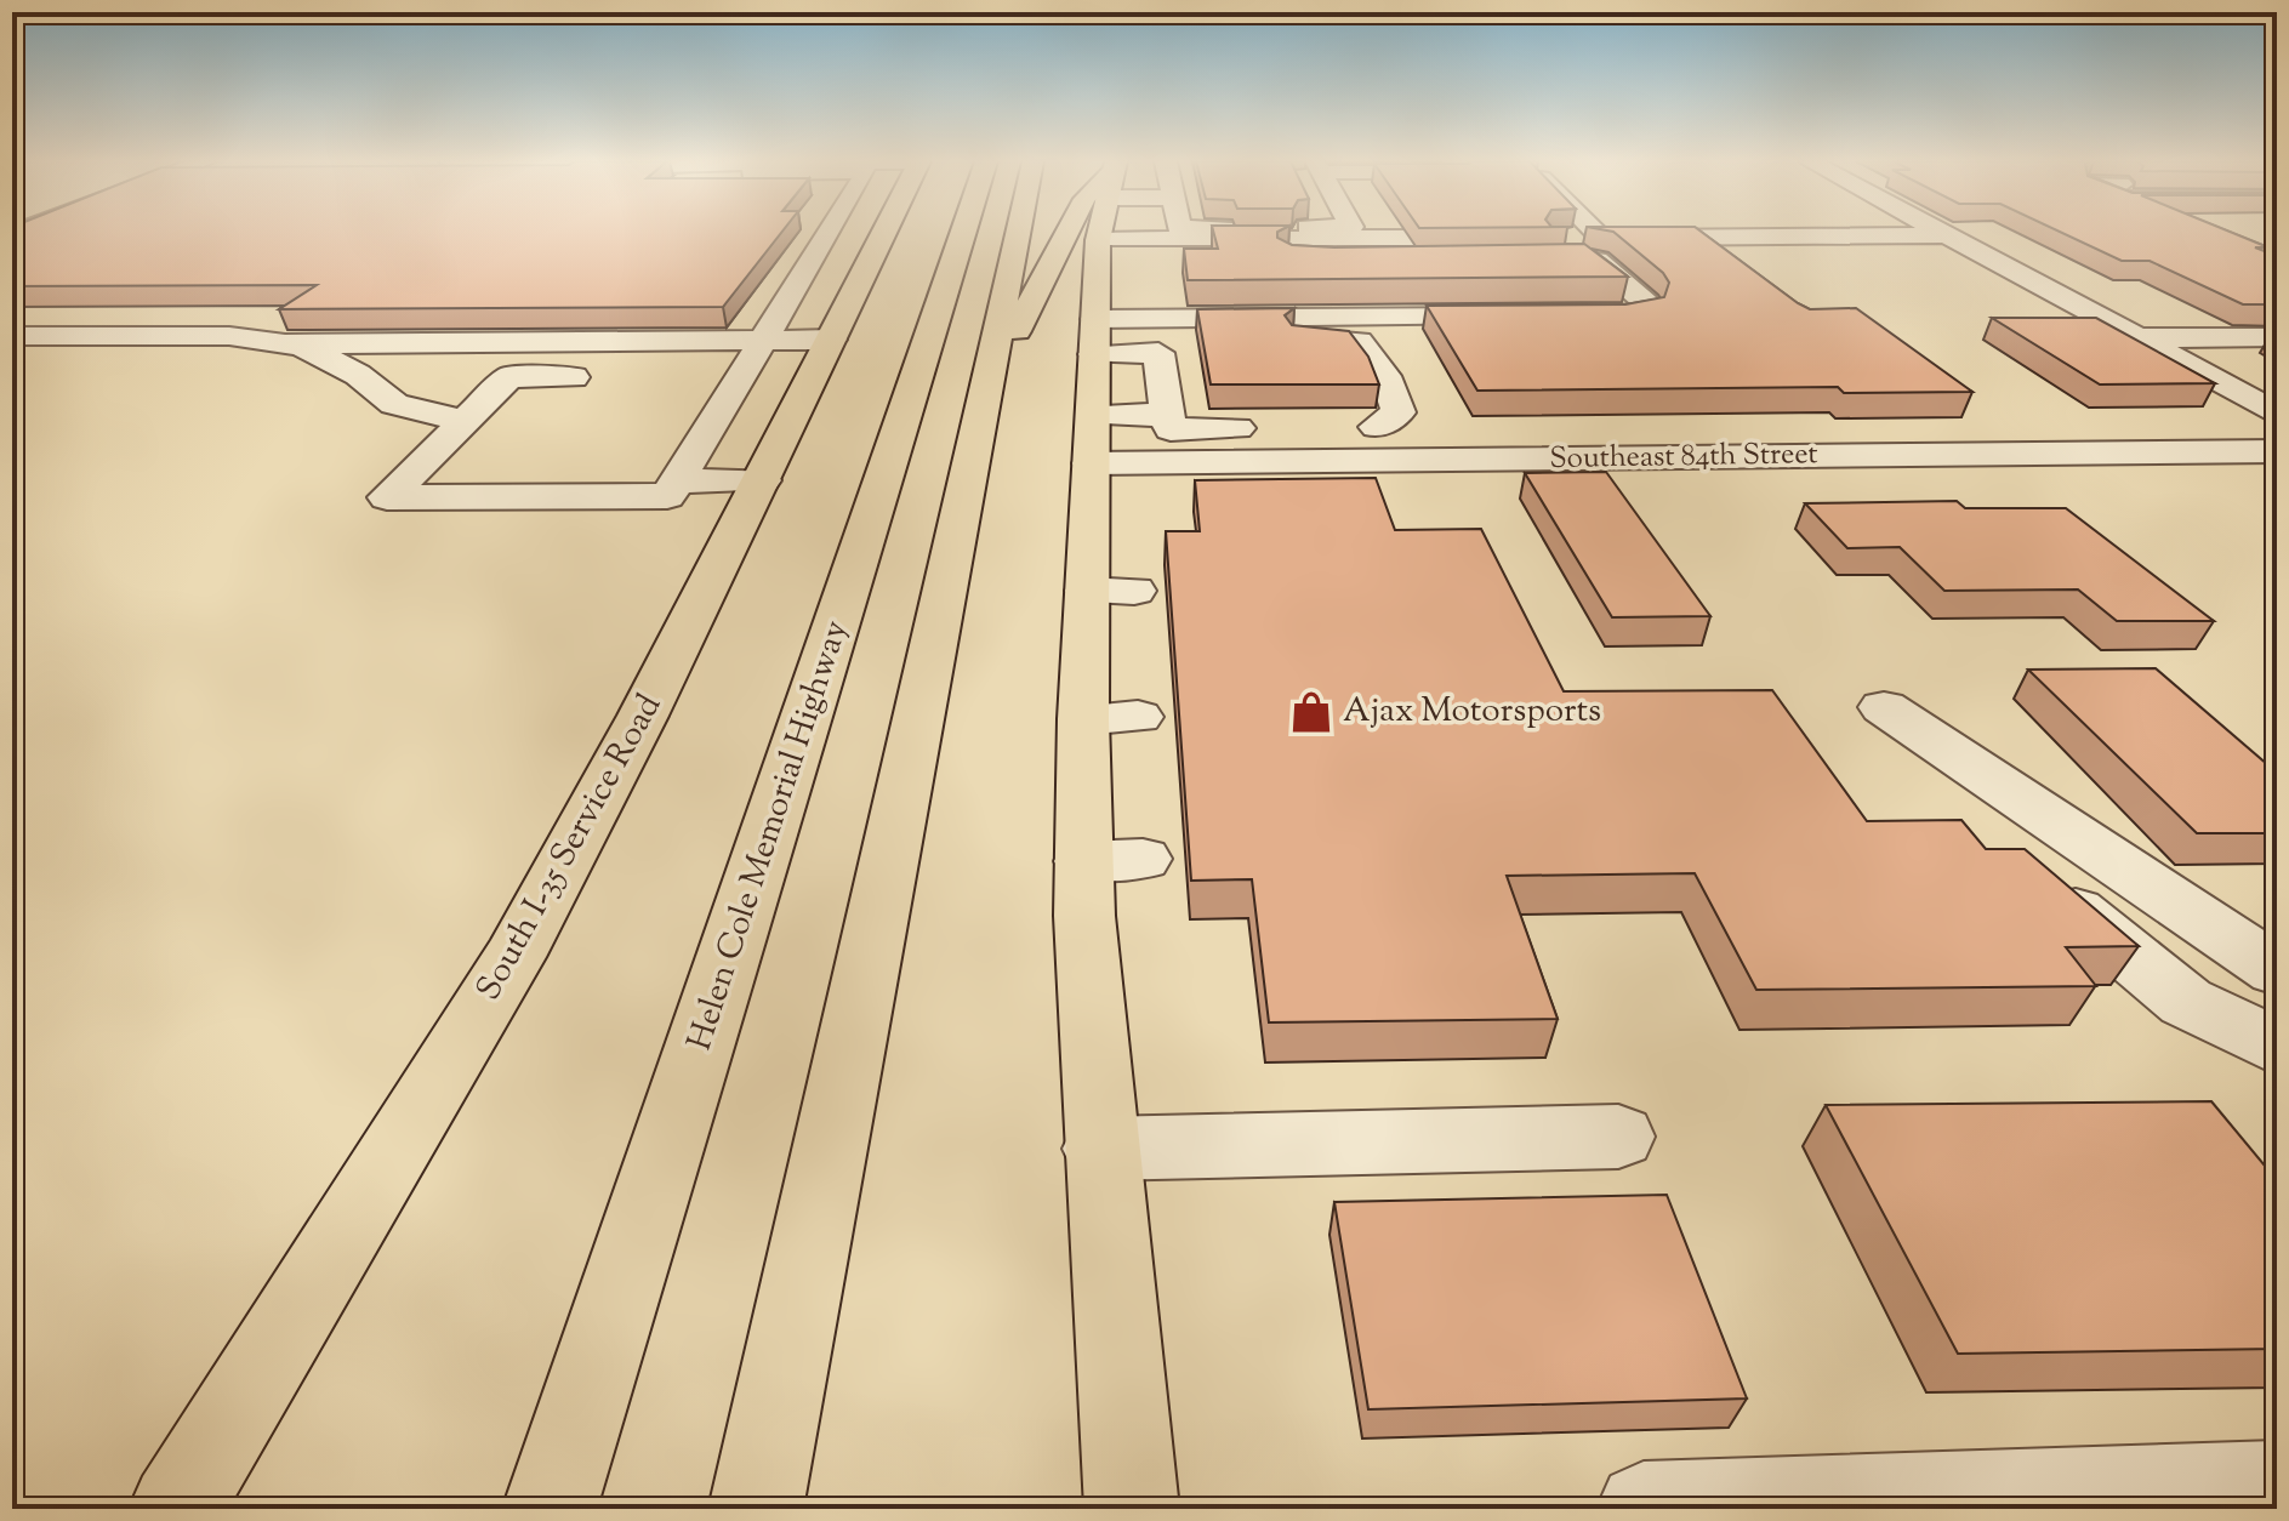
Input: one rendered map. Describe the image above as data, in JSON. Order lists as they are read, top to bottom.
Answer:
{
  "streets": {
    "main road": ["Helen Cole Memorial Highway", "South I-35 Service Road"],
    "street": ["Southeast 84th Street"]
  },
  "places": {
    "shop": ["Ajax Motorsports"]
  }
}
